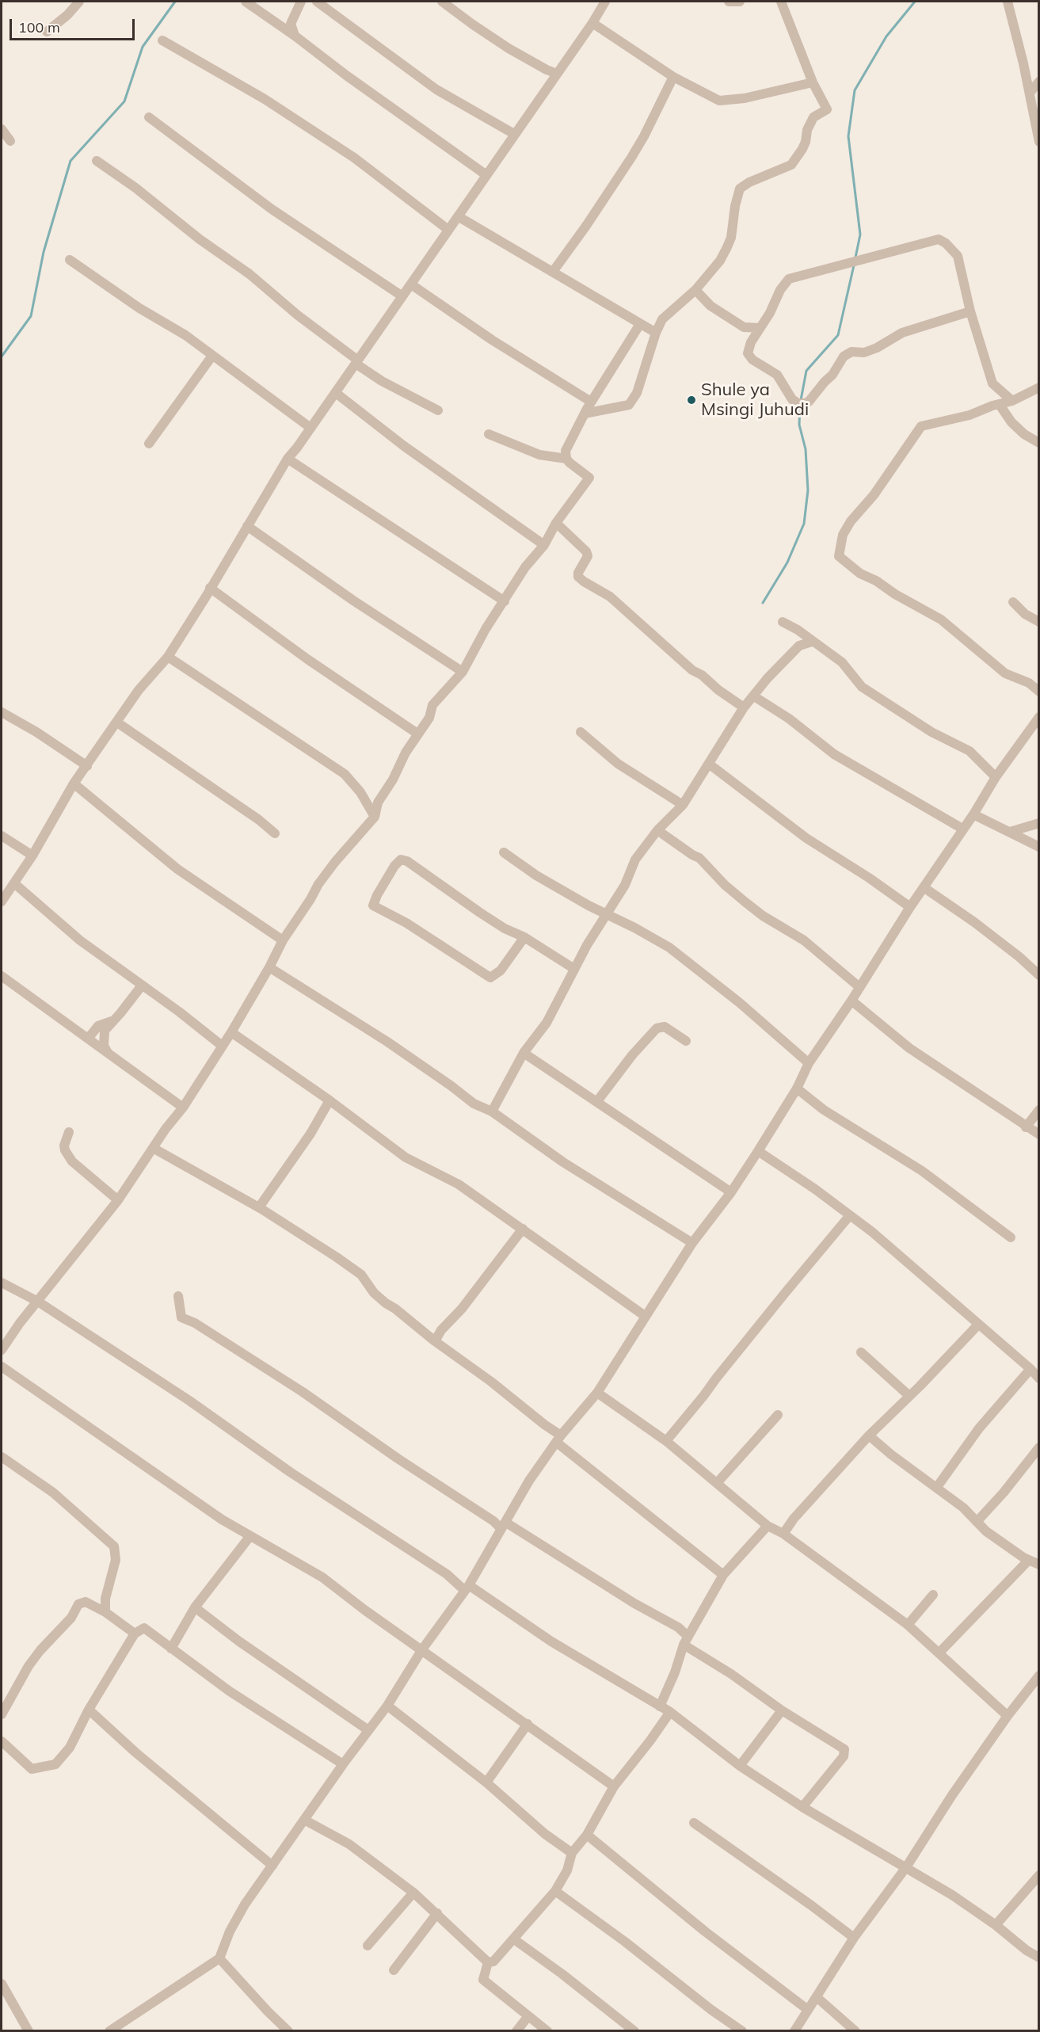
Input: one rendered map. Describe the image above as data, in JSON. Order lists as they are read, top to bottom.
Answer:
{
  "places": ["Shule ya Msingi Juhudi"],
  "scale_bar": "100 m"
}
